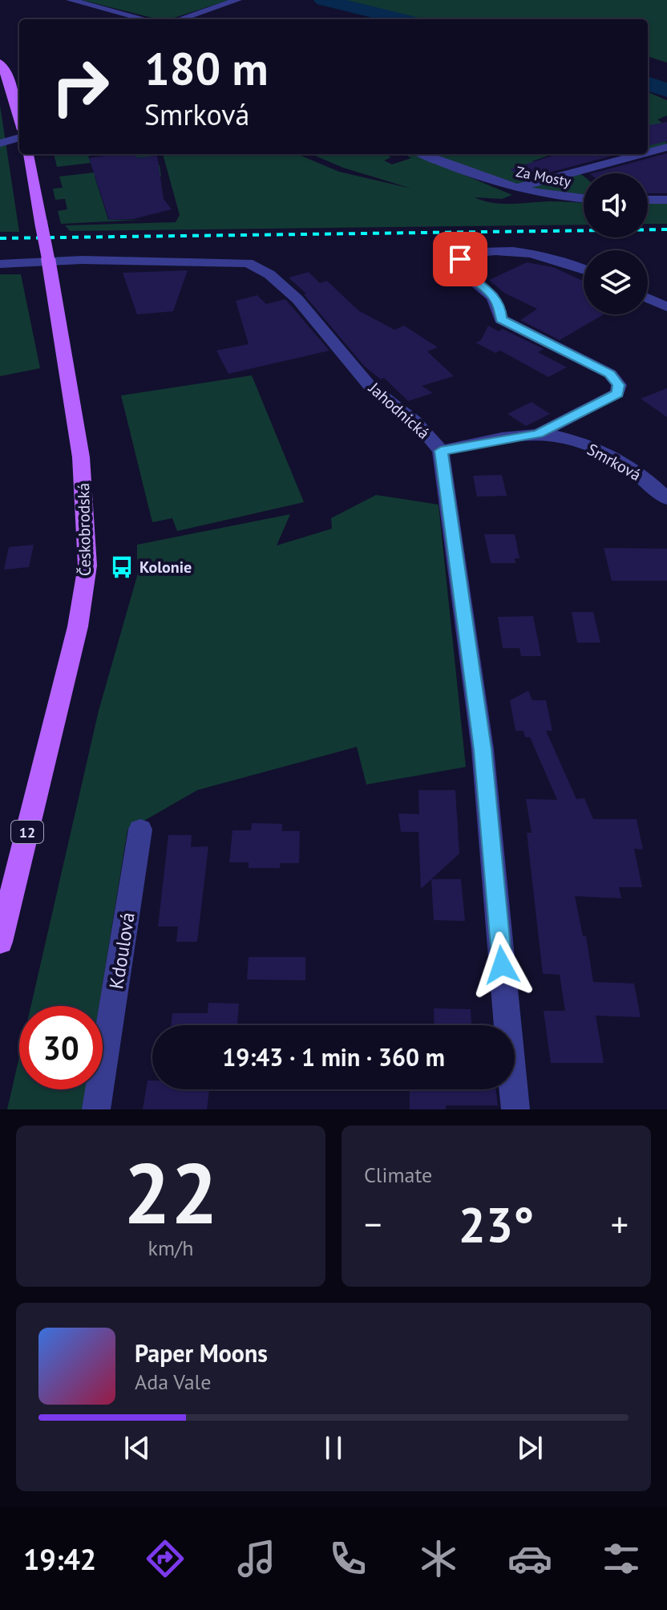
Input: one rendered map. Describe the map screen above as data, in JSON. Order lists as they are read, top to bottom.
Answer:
{
  "streets": {
    "main road": ["Českobrodská", "12"],
    "street": [
      "Za Mosty",
      "Jahodnická",
      "Smrková",
      "Kdoulová"
    ]
  },
  "crossings": [
    ["Jahodnická", "Smrková"],
    ["Jahodnická", "Českobrodská"]
  ],
  "places": {
    "bus stop": ["Kolonie"]
  },
  "page": {
    "turn": ["180 m", "Smrková"],
    "limit": "30",
    "trip": "19:43 · 1 min · 360 m",
    "tile": [
      ["22", "km/h"],
      "Climate"
    ],
    "heat": ["−", "23°", "+"],
    "song": ["Paper Moons", "Ada Vale"],
    "tabs": "19:42"
  }
}
